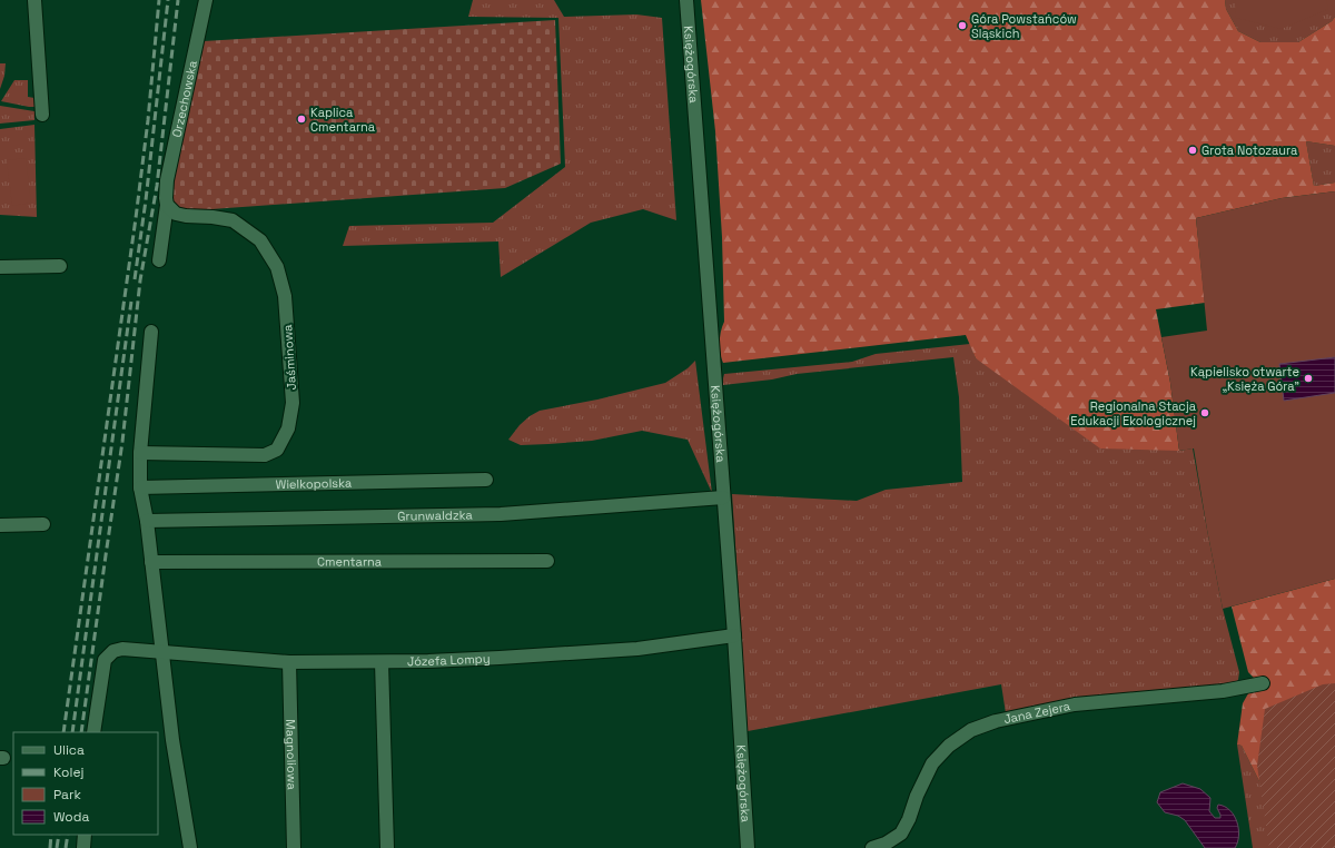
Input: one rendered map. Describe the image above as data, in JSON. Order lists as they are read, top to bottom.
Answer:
{
  "streets": {
    "street": [
      "Księżogórska",
      "Orzechowska",
      "Jaśminowa",
      "Wielkopolska",
      "Grunwaldzka",
      "Cmentarna",
      "Józefa Lompy",
      "Jana Zejera",
      "Magnoliowa"
    ]
  },
  "crossings": [
    ["Księżogórska", "Grunwaldzka"],
    ["Księżogórska", "Józefa Lompy"],
    ["Orzechowska", "Jaśminowa"],
    ["Józefa Lompy", "Magnoliowa"]
  ],
  "places": [
    "Góra Powstańców Śląskich",
    "Kaplica Cmentarna",
    "Grota Notozaura",
    "Kąpielisko otwarte „Księża Góra”",
    "Regionalna Stacja Edukacji Ekologicznej"
  ],
  "legend": [
    "Ulica",
    "Kolej",
    "Park",
    "Woda"
  ]
}
